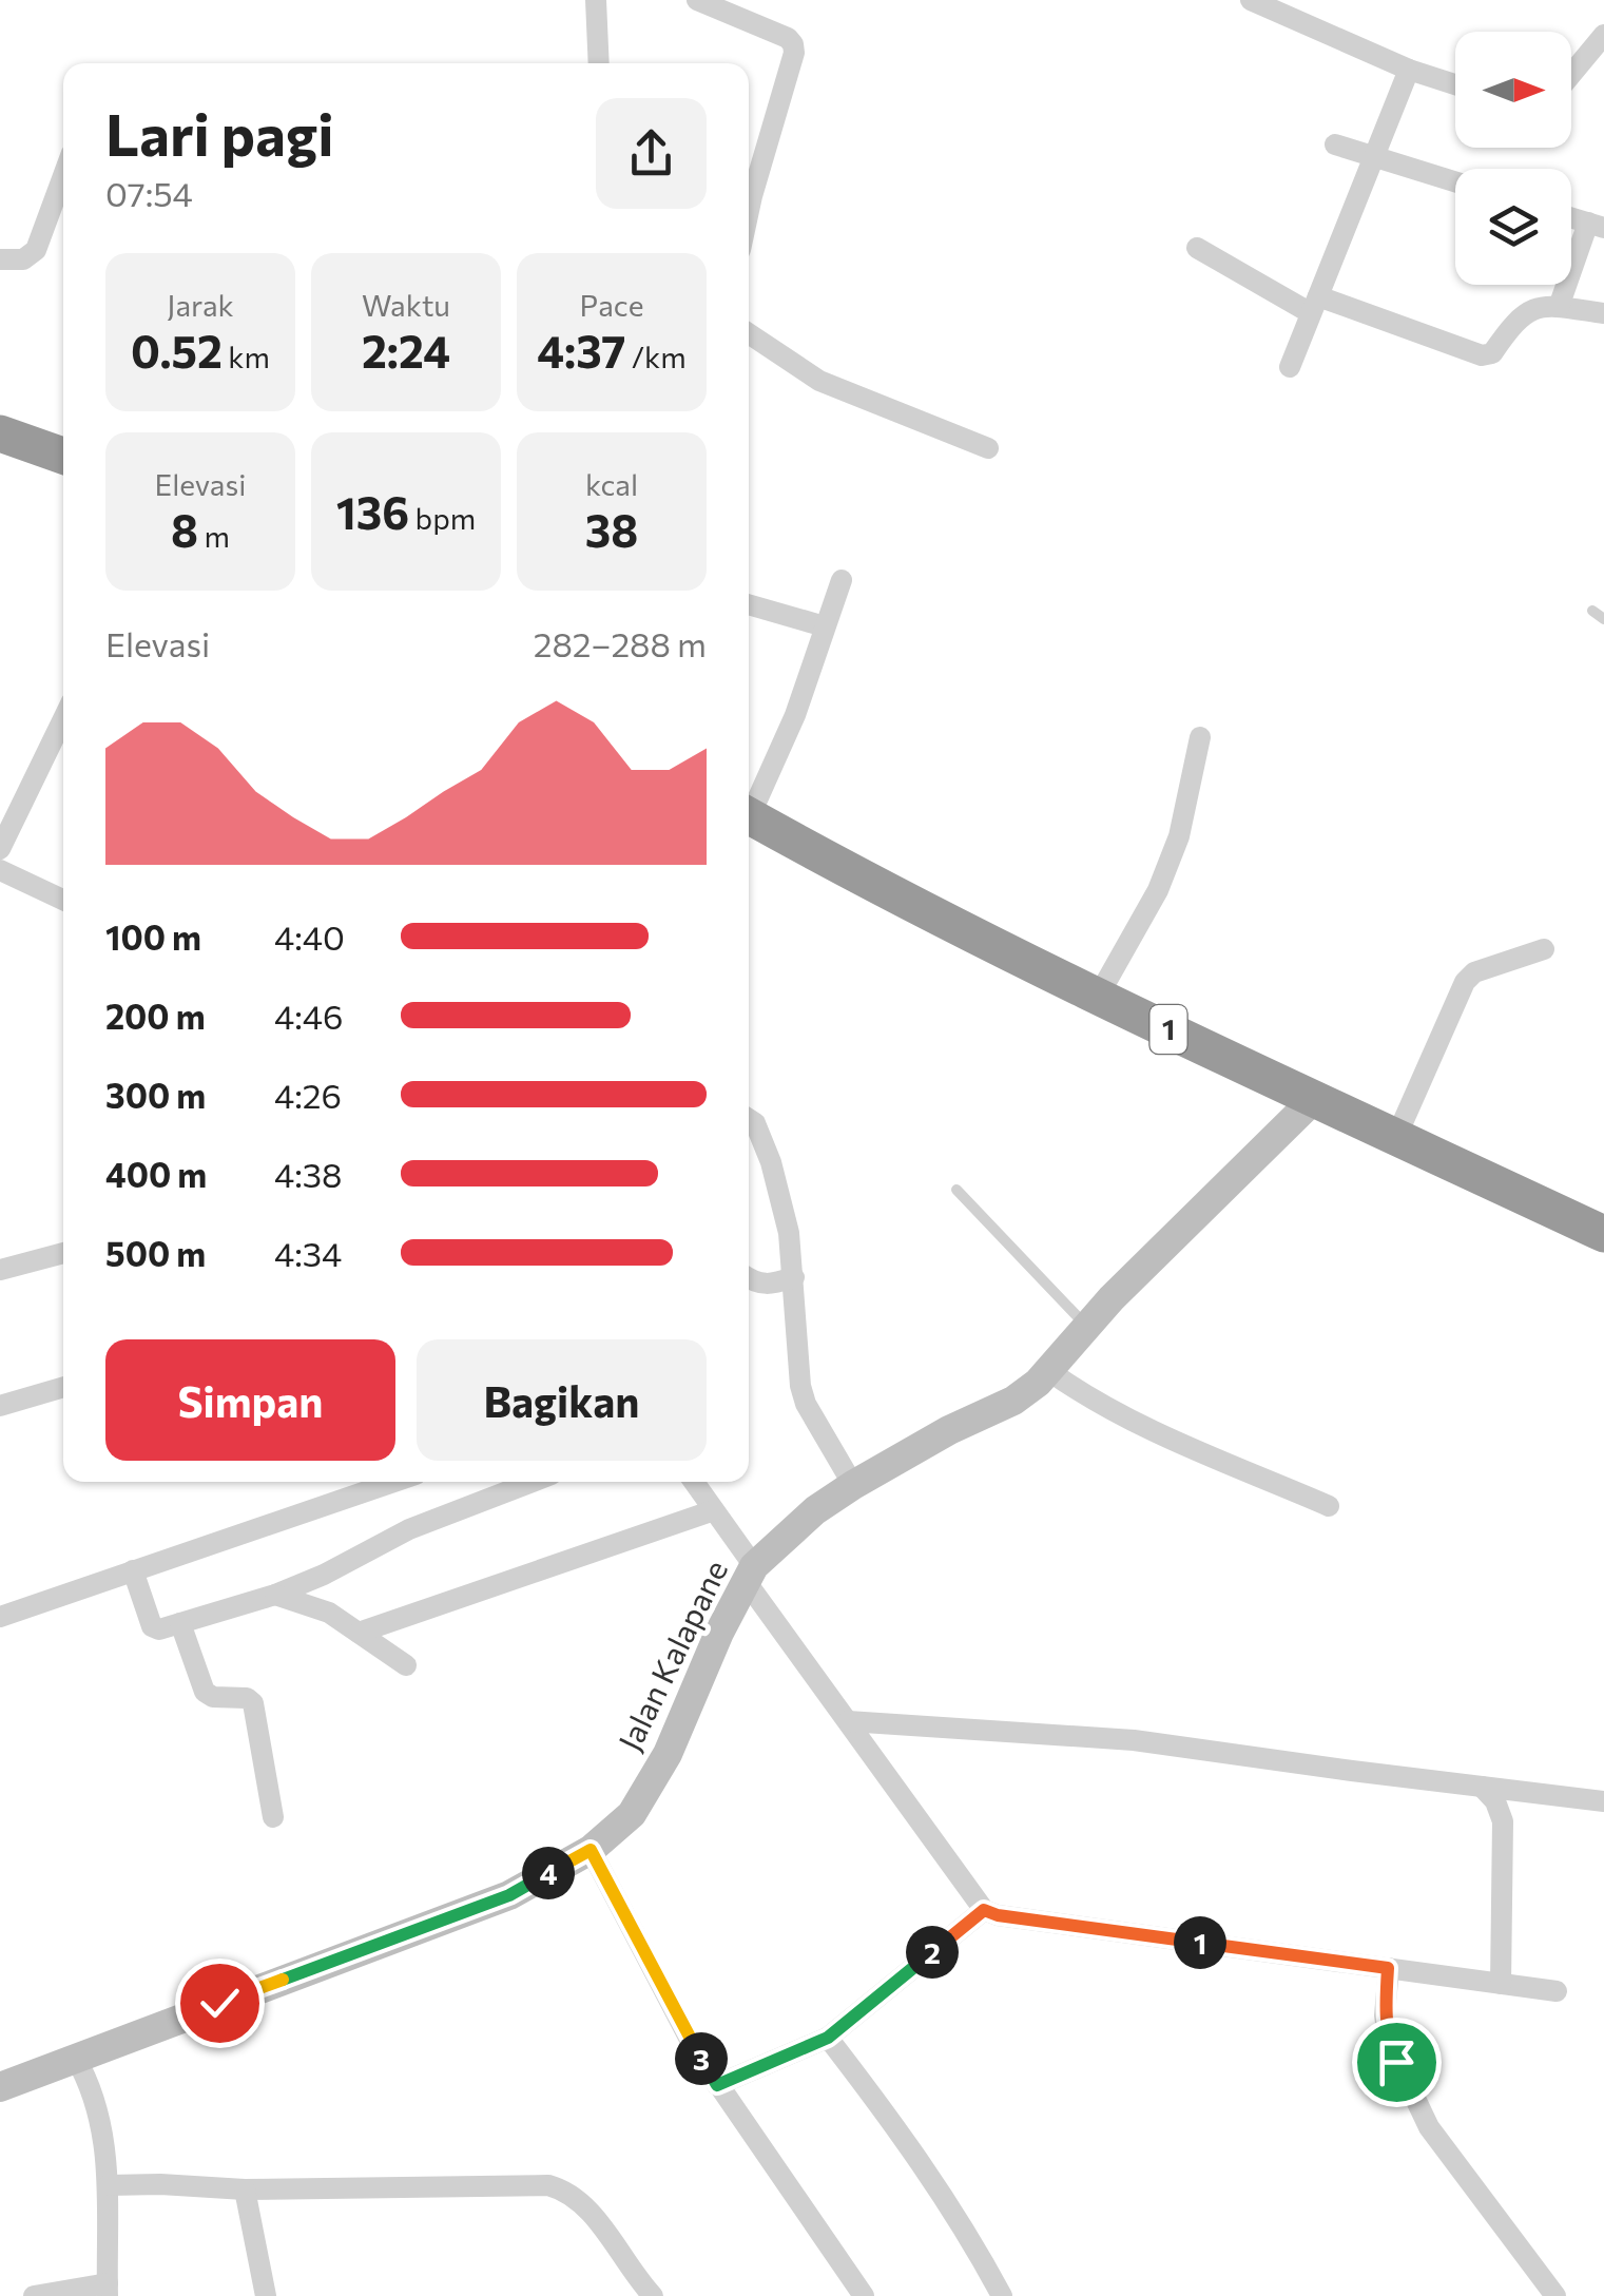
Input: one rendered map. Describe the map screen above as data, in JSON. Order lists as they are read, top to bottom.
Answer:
{
  "streets": {
    "highway": ["1"],
    "street": ["Jalan Kalapane"]
  },
  "crossings": [
    ["1", "Jalan Kalapane"]
  ],
  "north": "right",
  "page": {
    "heading": ["Lari pagi", "07:54"],
    "stats": [
      ["Jarak", "0.52 km"],
      ["Waktu", "2:24"],
      ["Pace", "4:37 /km"],
      ["Elevasi", "8 m"],
      ["136 bpm"],
      ["kcal", "38"]
    ],
    "chart": ["Elevasi", "282–288 m"],
    "list": [
      {
        "name": "100 m",
        "note": "4:40"
      },
      {
        "name": "200 m",
        "note": "4:46"
      },
      {
        "name": "300 m",
        "note": "4:26"
      },
      {
        "name": "400 m",
        "note": "4:38"
      },
      {
        "name": "500 m",
        "note": "4:34"
      }
    ],
    "buttons": ["Simpan", "Bagikan"],
    "pins": [
      "4",
      "1",
      "2",
      "3"
    ]
  }
}
